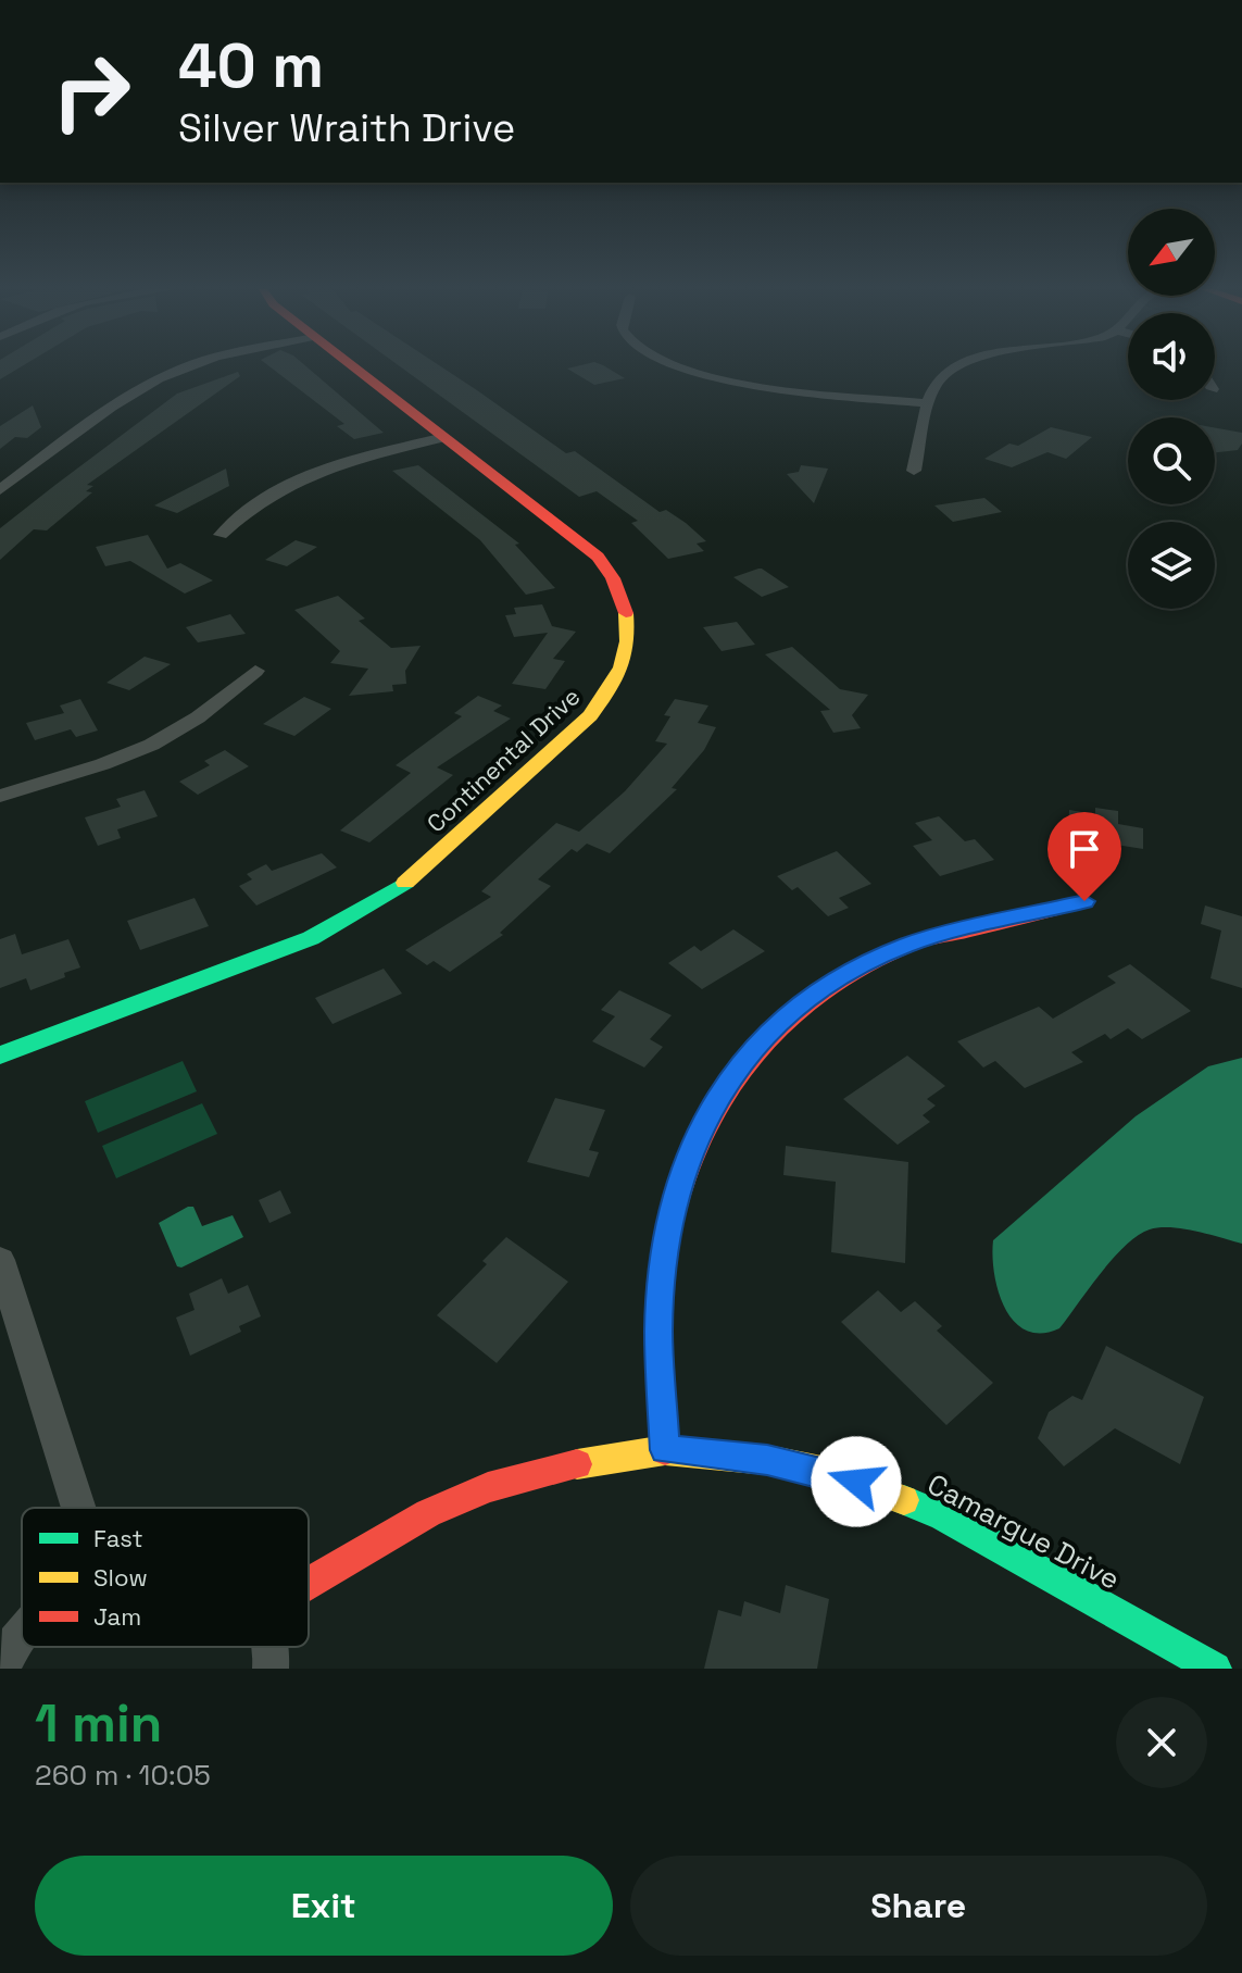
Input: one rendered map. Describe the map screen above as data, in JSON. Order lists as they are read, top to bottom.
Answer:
{
  "streets": {
    "street": ["Continental Drive", "Camargue Drive"]
  },
  "legend": ["Fast", "Slow", "Jam"],
  "north": "bottom left",
  "page": {
    "turn": ["40 m", "Silver Wraith Drive"],
    "heading": ["1 min", "260 m · 10:05"],
    "buttons": ["Exit", "Share"]
  }
}
